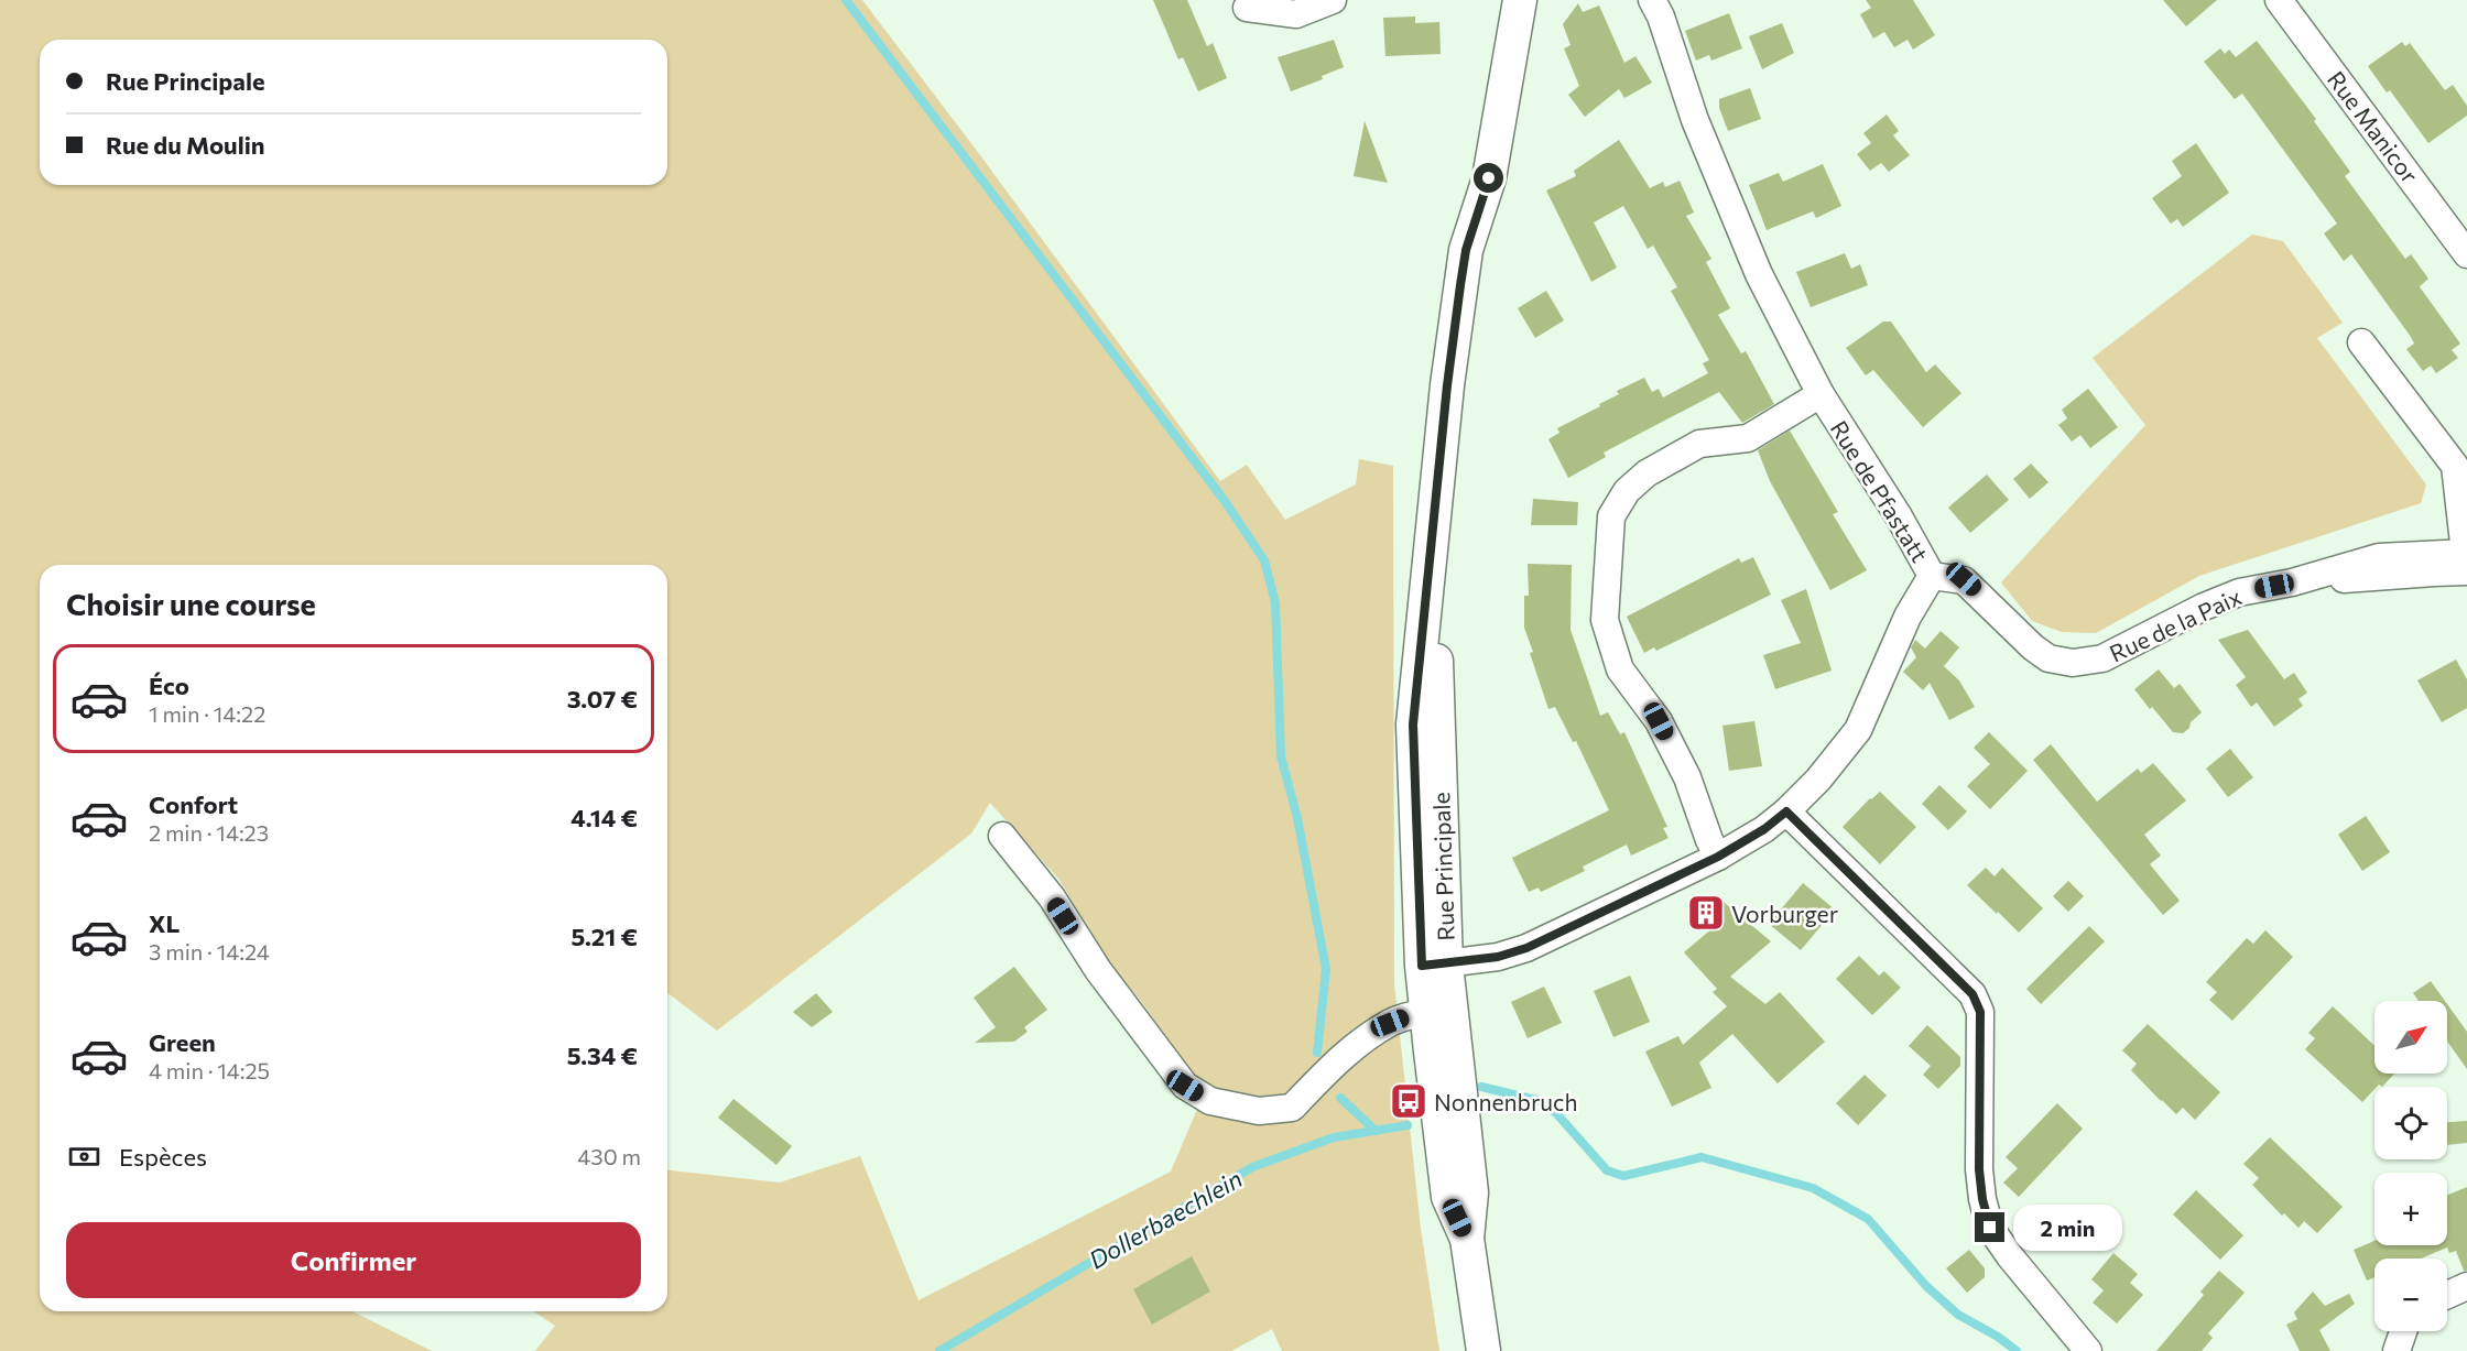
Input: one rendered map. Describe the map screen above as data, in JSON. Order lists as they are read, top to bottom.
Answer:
{
  "streets": {
    "main road": ["Rue Principale"],
    "street": ["Rue Manicor", "Rue de Pfastatt", "Rue de la Paix"]
  },
  "crossings": [
    ["Rue de Pfastatt", "Rue de la Paix"],
    ["Rue de Pfastatt", "Rue Principale"]
  ],
  "water": ["Dollerbaechlein"],
  "places": {
    "building": ["Vorburger"],
    "bus stop": ["Nonnenbruch"]
  },
  "north": "top right",
  "page": {
    "banner": ["Rue Principale", "Rue du Moulin"],
    "heading": "Choisir une course",
    "list": [
      {
        "name": "Éco",
        "note": "1 min · 14:22",
        "value": "3.07 €"
      },
      {
        "name": "Confort",
        "note": "2 min · 14:23",
        "value": "4.14 €"
      },
      {
        "name": "XL",
        "note": "3 min · 14:24",
        "value": "5.21 €"
      },
      {
        "name": "Green",
        "note": "4 min · 14:25",
        "value": "5.34 €"
      }
    ],
    "map_buttons": ["+", "−"],
    "pay": ["Espèces", "430 m"],
    "bubble": "2 min",
    "buttons": "Confirmer"
  }
}
